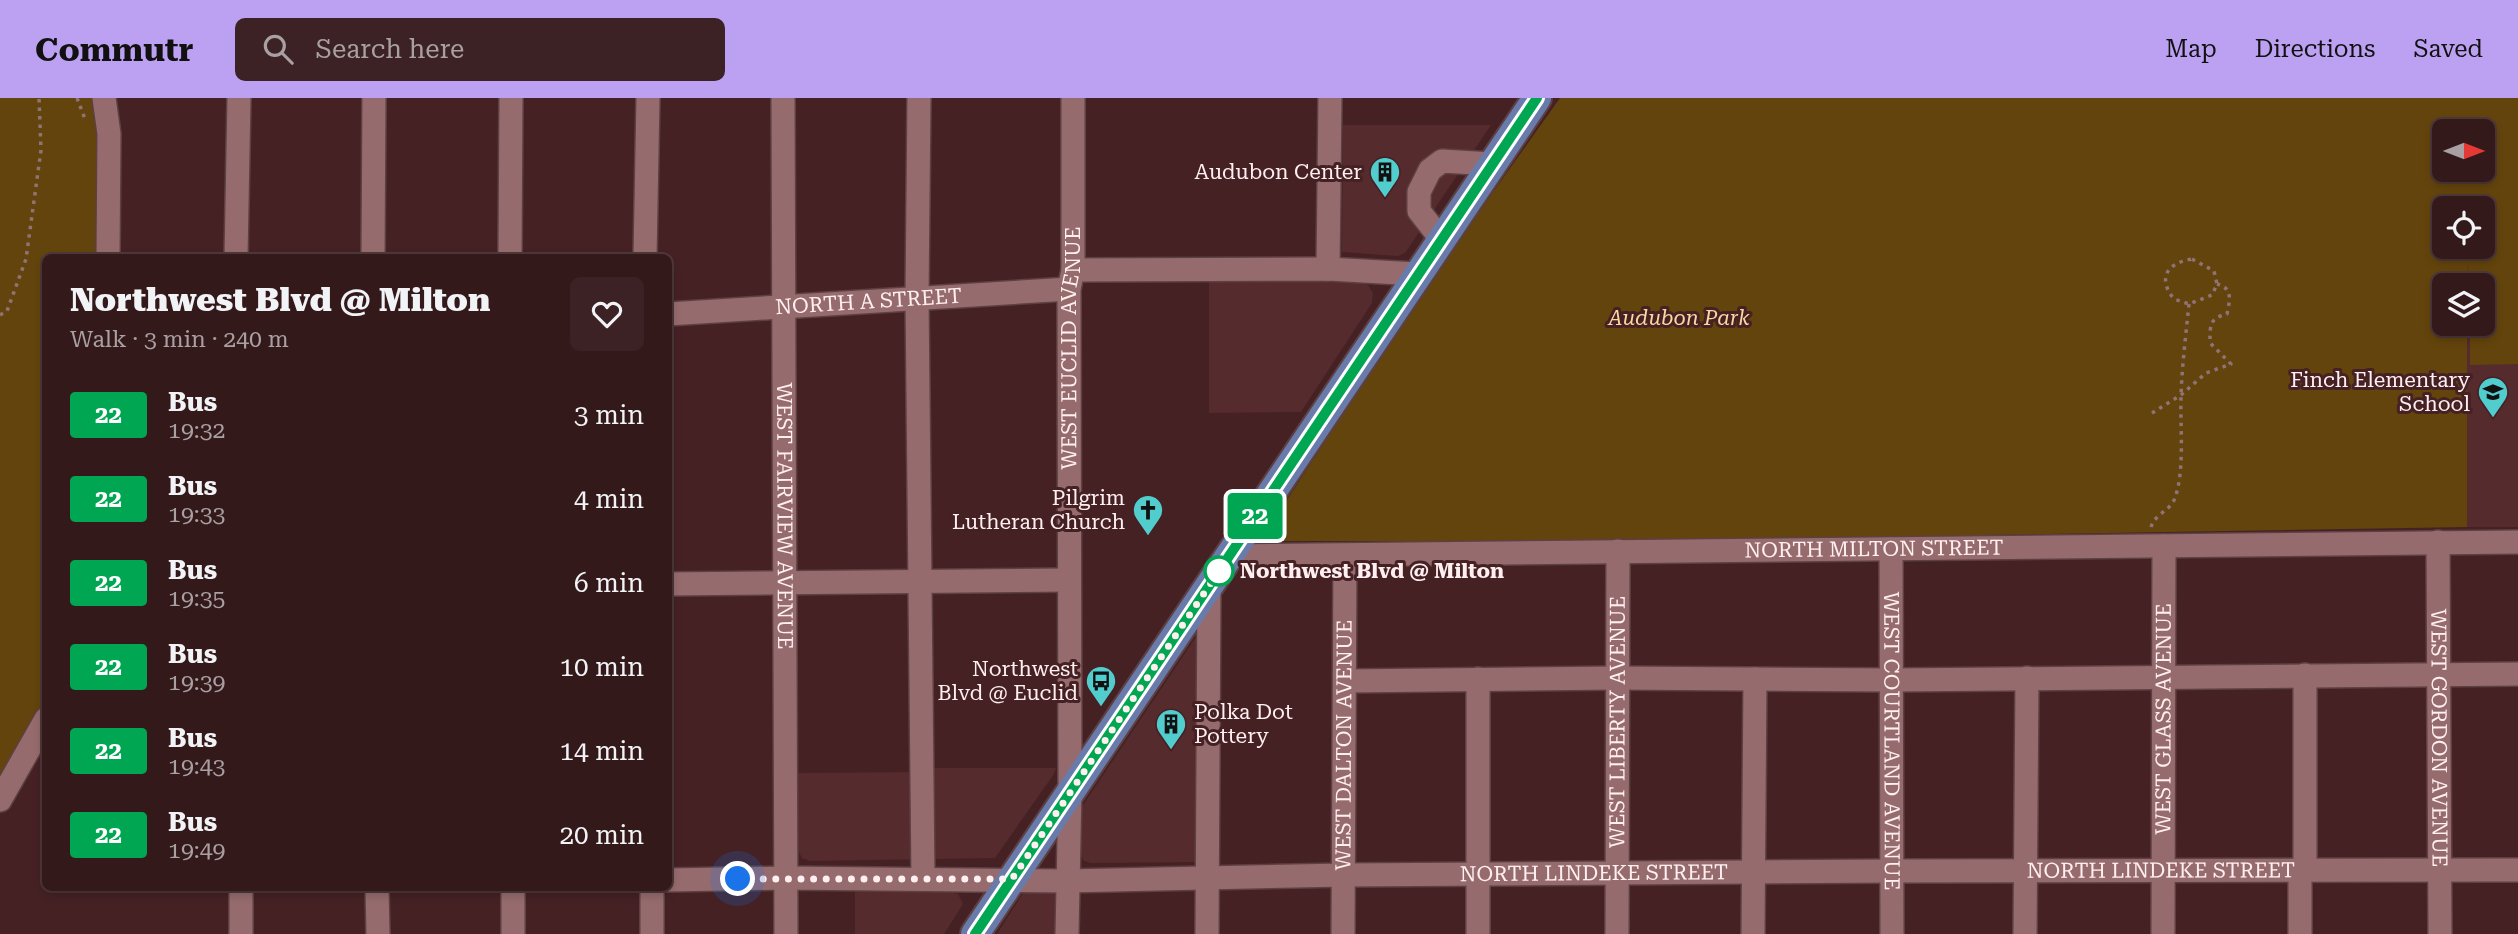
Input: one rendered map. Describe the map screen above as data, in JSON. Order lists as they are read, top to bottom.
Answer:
{
  "streets": {
    "street": [
      "NORTH A STREET",
      "WEST EUCLID AVENUE",
      "WEST FAIRVIEW AVENUE",
      "NORTH MILTON STREET",
      "WEST GLASS AVENUE",
      "WEST LIBERTY AVENUE",
      "WEST GORDON AVENUE",
      "WEST COURTLAND AVENUE",
      "WEST DALTON AVENUE",
      "NORTH LINDEKE STREET"
    ]
  },
  "crossings": [
    ["NORTH A STREET", "WEST EUCLID AVENUE"],
    ["NORTH A STREET", "WEST FAIRVIEW AVENUE"],
    ["WEST EUCLID AVENUE", "NORTH LINDEKE STREET"],
    ["WEST FAIRVIEW AVENUE", "NORTH LINDEKE STREET"],
    ["NORTH MILTON STREET", "WEST GLASS AVENUE"],
    ["NORTH MILTON STREET", "WEST LIBERTY AVENUE"],
    ["NORTH MILTON STREET", "WEST GORDON AVENUE"],
    ["NORTH MILTON STREET", "WEST COURTLAND AVENUE"],
    ["NORTH MILTON STREET", "WEST DALTON AVENUE"],
    ["WEST GLASS AVENUE", "NORTH LINDEKE STREET"],
    ["WEST LIBERTY AVENUE", "NORTH LINDEKE STREET"],
    ["WEST GORDON AVENUE", "NORTH LINDEKE STREET"],
    ["WEST COURTLAND AVENUE", "NORTH LINDEKE STREET"],
    ["WEST DALTON AVENUE", "NORTH LINDEKE STREET"]
  ],
  "parks": ["Audubon Park"],
  "places": {
    "building": ["Audubon Center", "Polka Dot Pottery"],
    "school or university": ["Finch Elementary School"],
    "church": ["Pilgrim Lutheran Church"],
    "other": ["Northwest Blvd @ Milton"],
    "bus stop": ["Northwest Blvd @ Euclid"]
  },
  "lines": ["bus line 22"],
  "north": "right",
  "page": {
    "header": "Commutr",
    "search": "Search here",
    "nav": ["Map", "Directions", "Saved"],
    "on_map": "22",
    "heading": ["Northwest Blvd @ Milton", "Walk · 3 min · 240 m"],
    "list": [
      {
        "mark": "22",
        "name": "Bus",
        "note": "19:32",
        "value": "3 min"
      },
      {
        "mark": "22",
        "name": "Bus",
        "note": "19:33",
        "value": "4 min"
      },
      {
        "mark": "22",
        "name": "Bus",
        "note": "19:35",
        "value": "6 min"
      },
      {
        "mark": "22",
        "name": "Bus",
        "note": "19:39",
        "value": "10 min"
      },
      {
        "mark": "22",
        "name": "Bus",
        "note": "19:43",
        "value": "14 min"
      },
      {
        "mark": "22",
        "name": "Bus",
        "note": "19:49",
        "value": "20 min"
      }
    ]
  }
}
